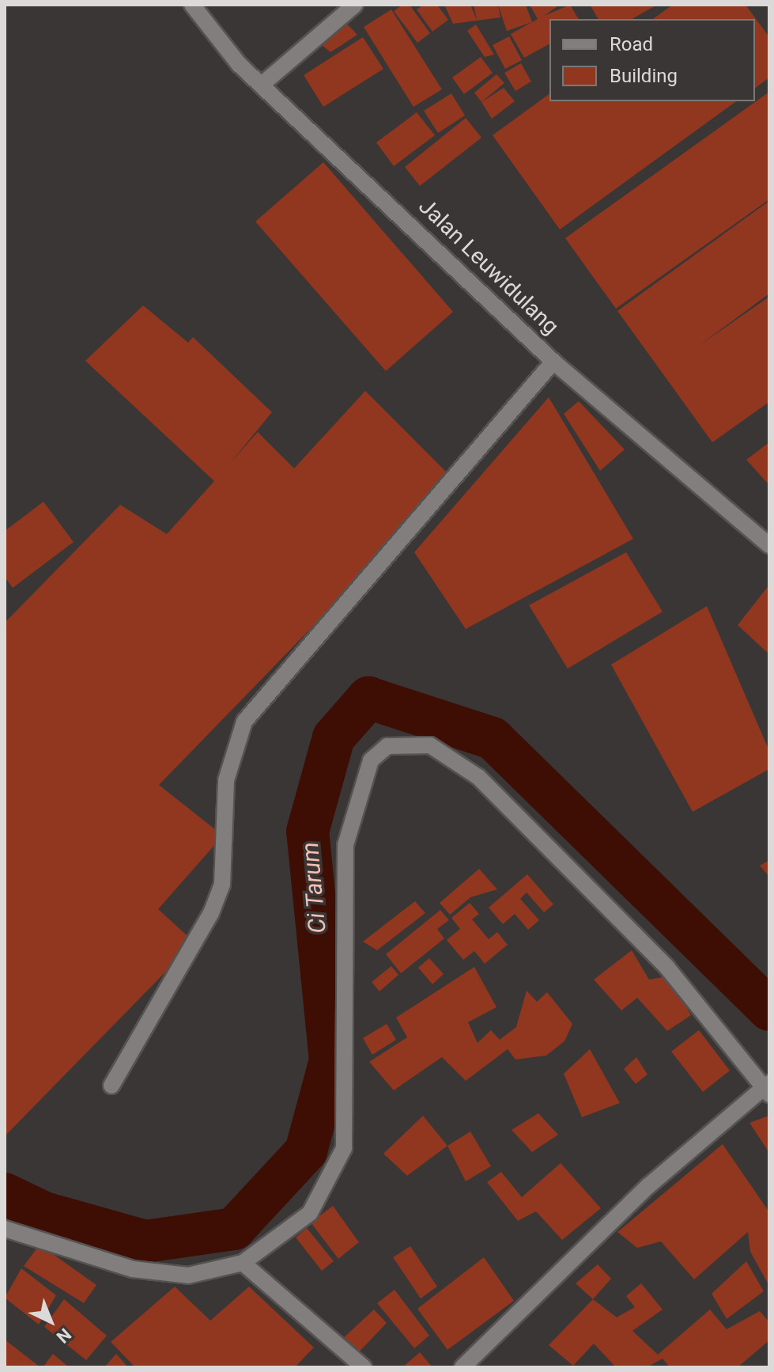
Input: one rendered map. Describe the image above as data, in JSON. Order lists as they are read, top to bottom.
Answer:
{
  "streets": {
    "street": ["Jalan Leuwidulang"]
  },
  "water": ["Ci Tarum"],
  "legend": ["Road", "Building"],
  "north": "bottom right"
}
